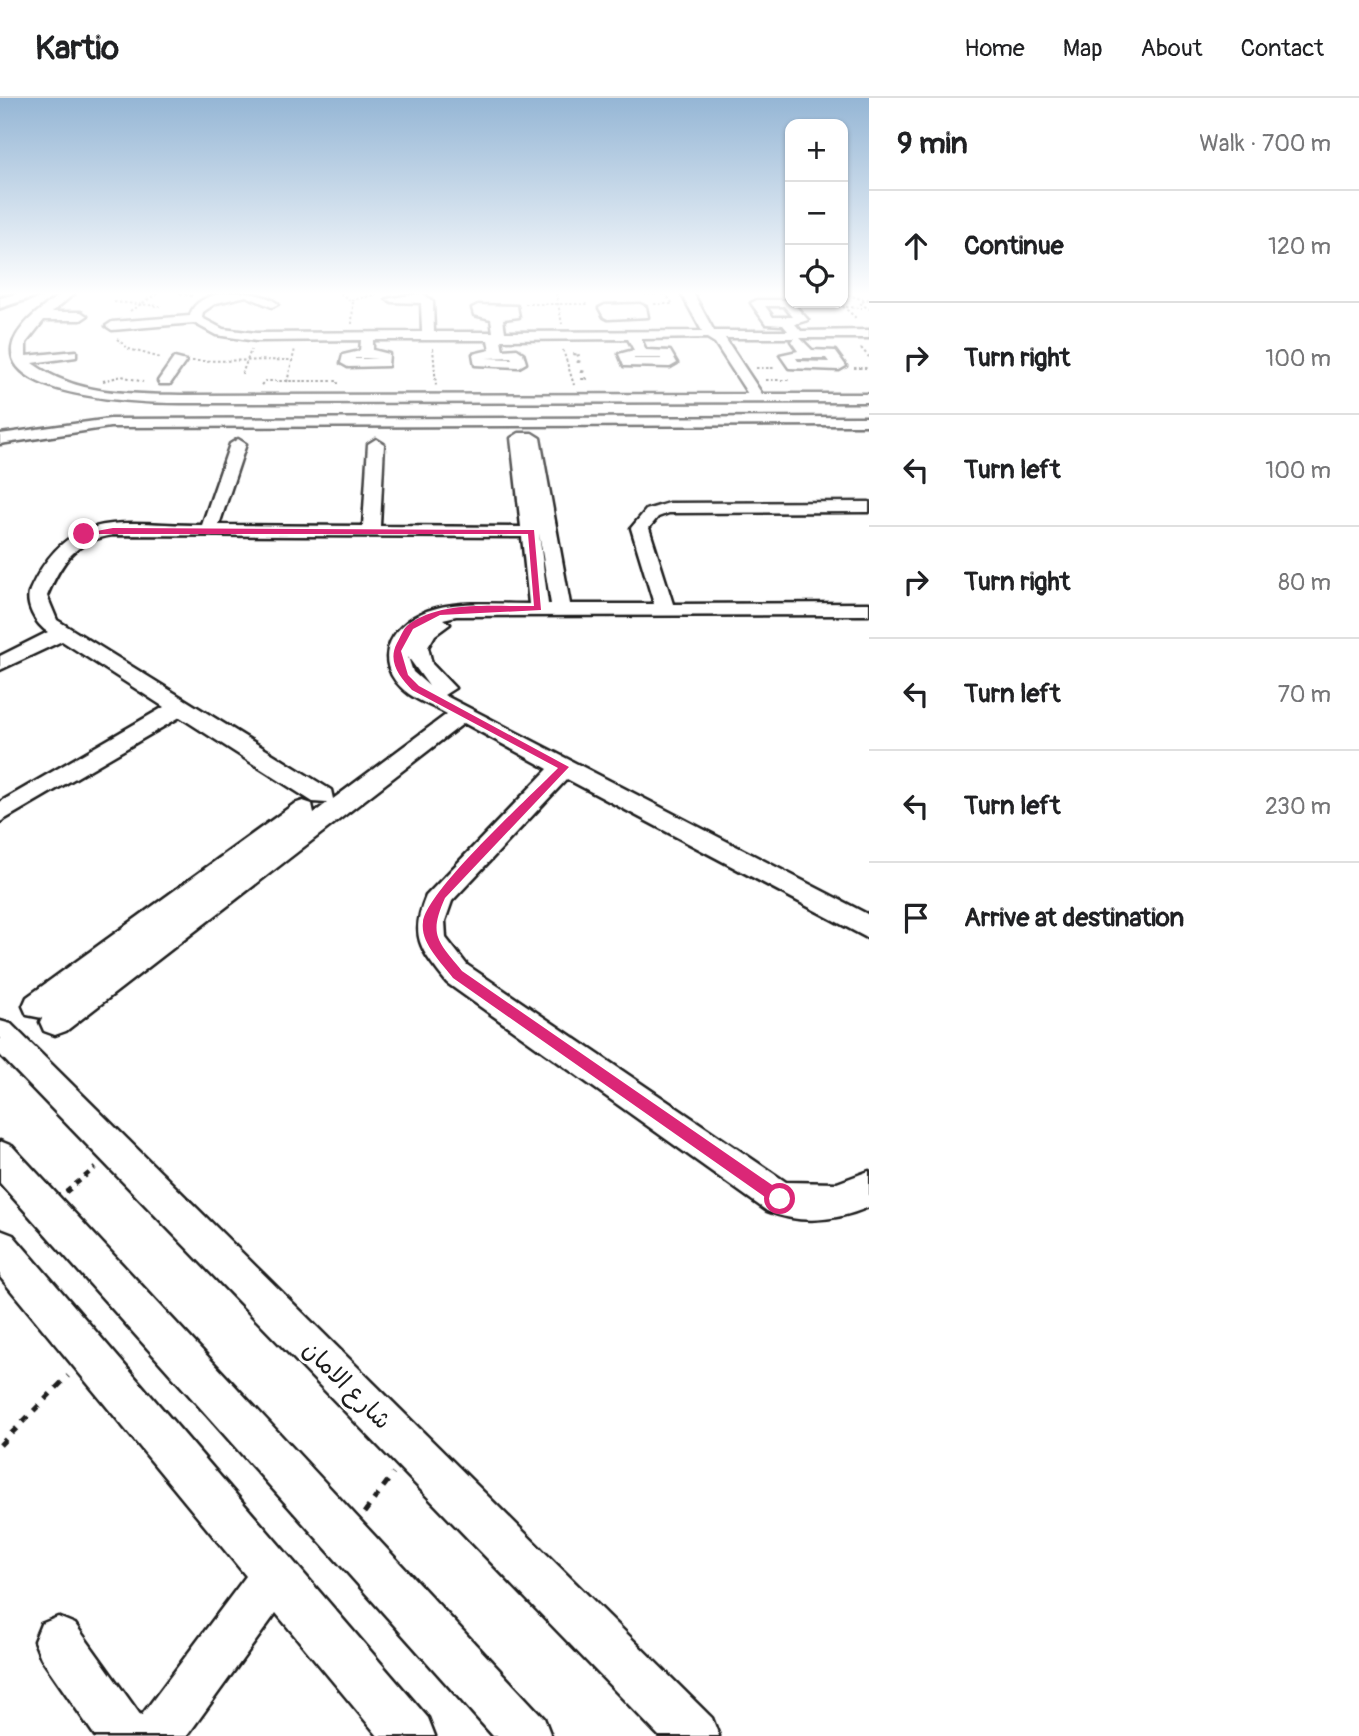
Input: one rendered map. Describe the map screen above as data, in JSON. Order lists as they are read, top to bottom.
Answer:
{
  "streets": {
    "street": ["شارع الامان"]
  },
  "page": {
    "header": "Kartio",
    "nav": [
      "Home",
      "Map",
      "About",
      "Contact"
    ],
    "heading": ["9 min", "Walk · 700 m"],
    "map_buttons": ["+", "−"],
    "list": [
      ["Continue", "120 m"],
      ["Turn right", "100 m"],
      ["Turn left", "100 m"],
      ["Turn right", "80 m"],
      ["Turn left", "70 m"],
      ["Turn left", "230 m"],
      "Arrive at destination"
    ]
  }
}
